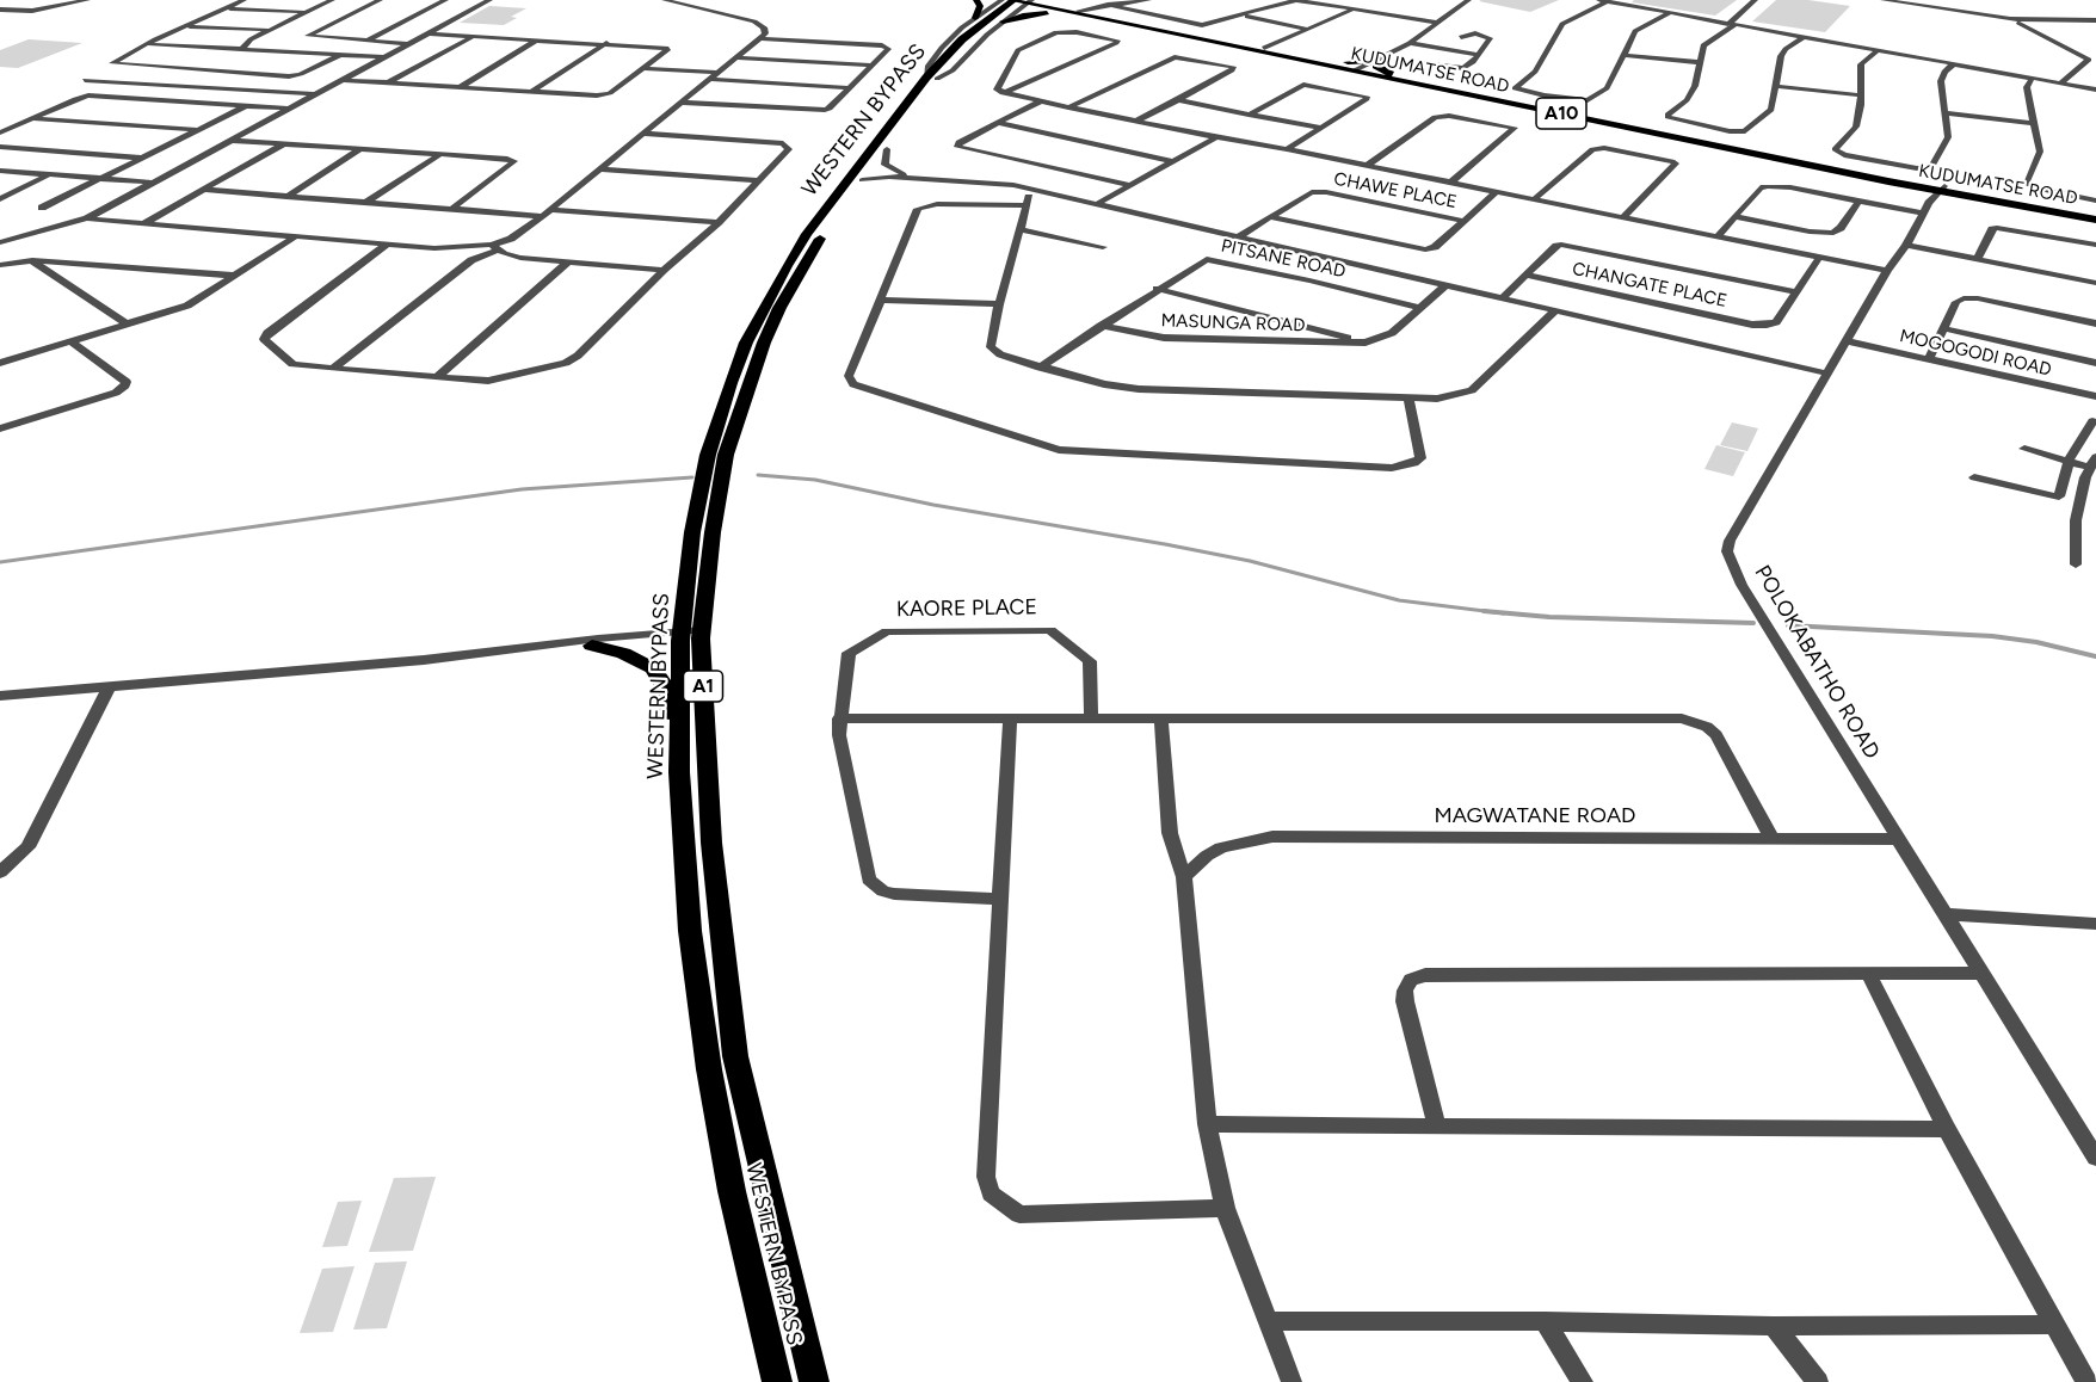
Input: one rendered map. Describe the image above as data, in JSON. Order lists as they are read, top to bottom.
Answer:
{
  "streets": {
    "highway": ["WESTERN BYPASS", "A1"],
    "main road": ["KUDUMATSE ROAD", "A10"],
    "street": [
      "CHAWE PLACE",
      "PITSANE ROAD",
      "CHANGATE PLACE",
      "MASUNGA ROAD",
      "MOGOGODI ROAD",
      "KAORE PLACE",
      "POLOKABATHO ROAD",
      "MAGWATANE ROAD"
    ]
  },
  "crossings": [
    ["KUDUMATSE ROAD", "WESTERN BYPASS"],
    ["KUDUMATSE ROAD", "POLOKABATHO ROAD"],
    ["PITSANE ROAD", "MASUNGA ROAD"],
    ["MOGOGODI ROAD", "POLOKABATHO ROAD"],
    ["POLOKABATHO ROAD", "MAGWATANE ROAD"]
  ]
}
